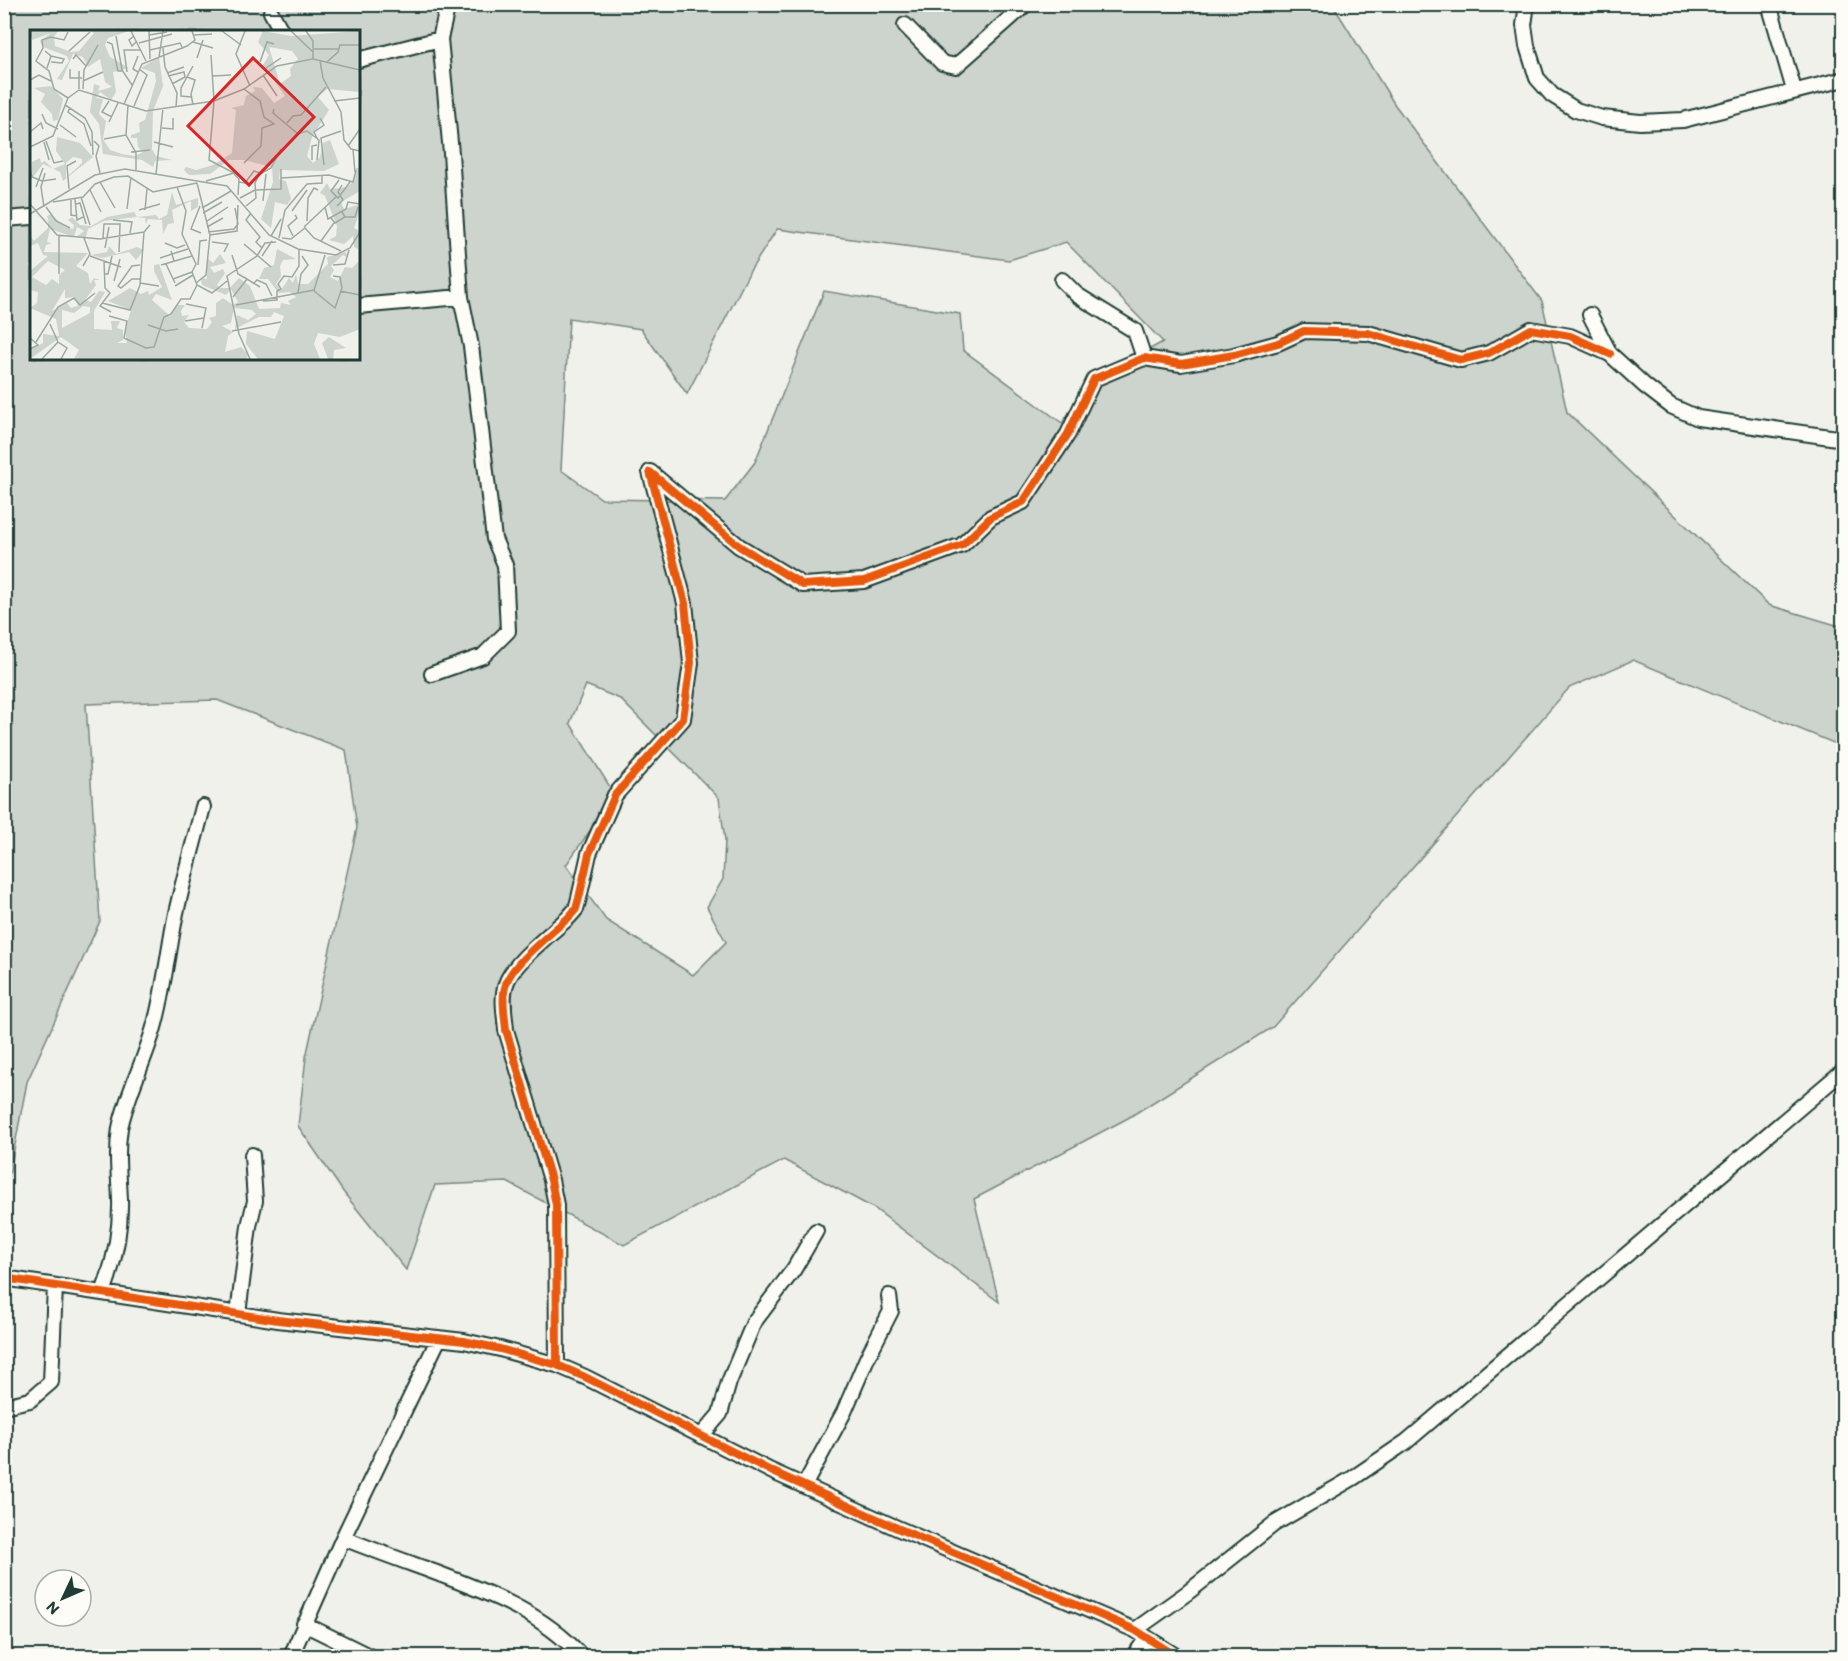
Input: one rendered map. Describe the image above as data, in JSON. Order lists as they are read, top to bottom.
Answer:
{
  "north": "bottom left"
}
